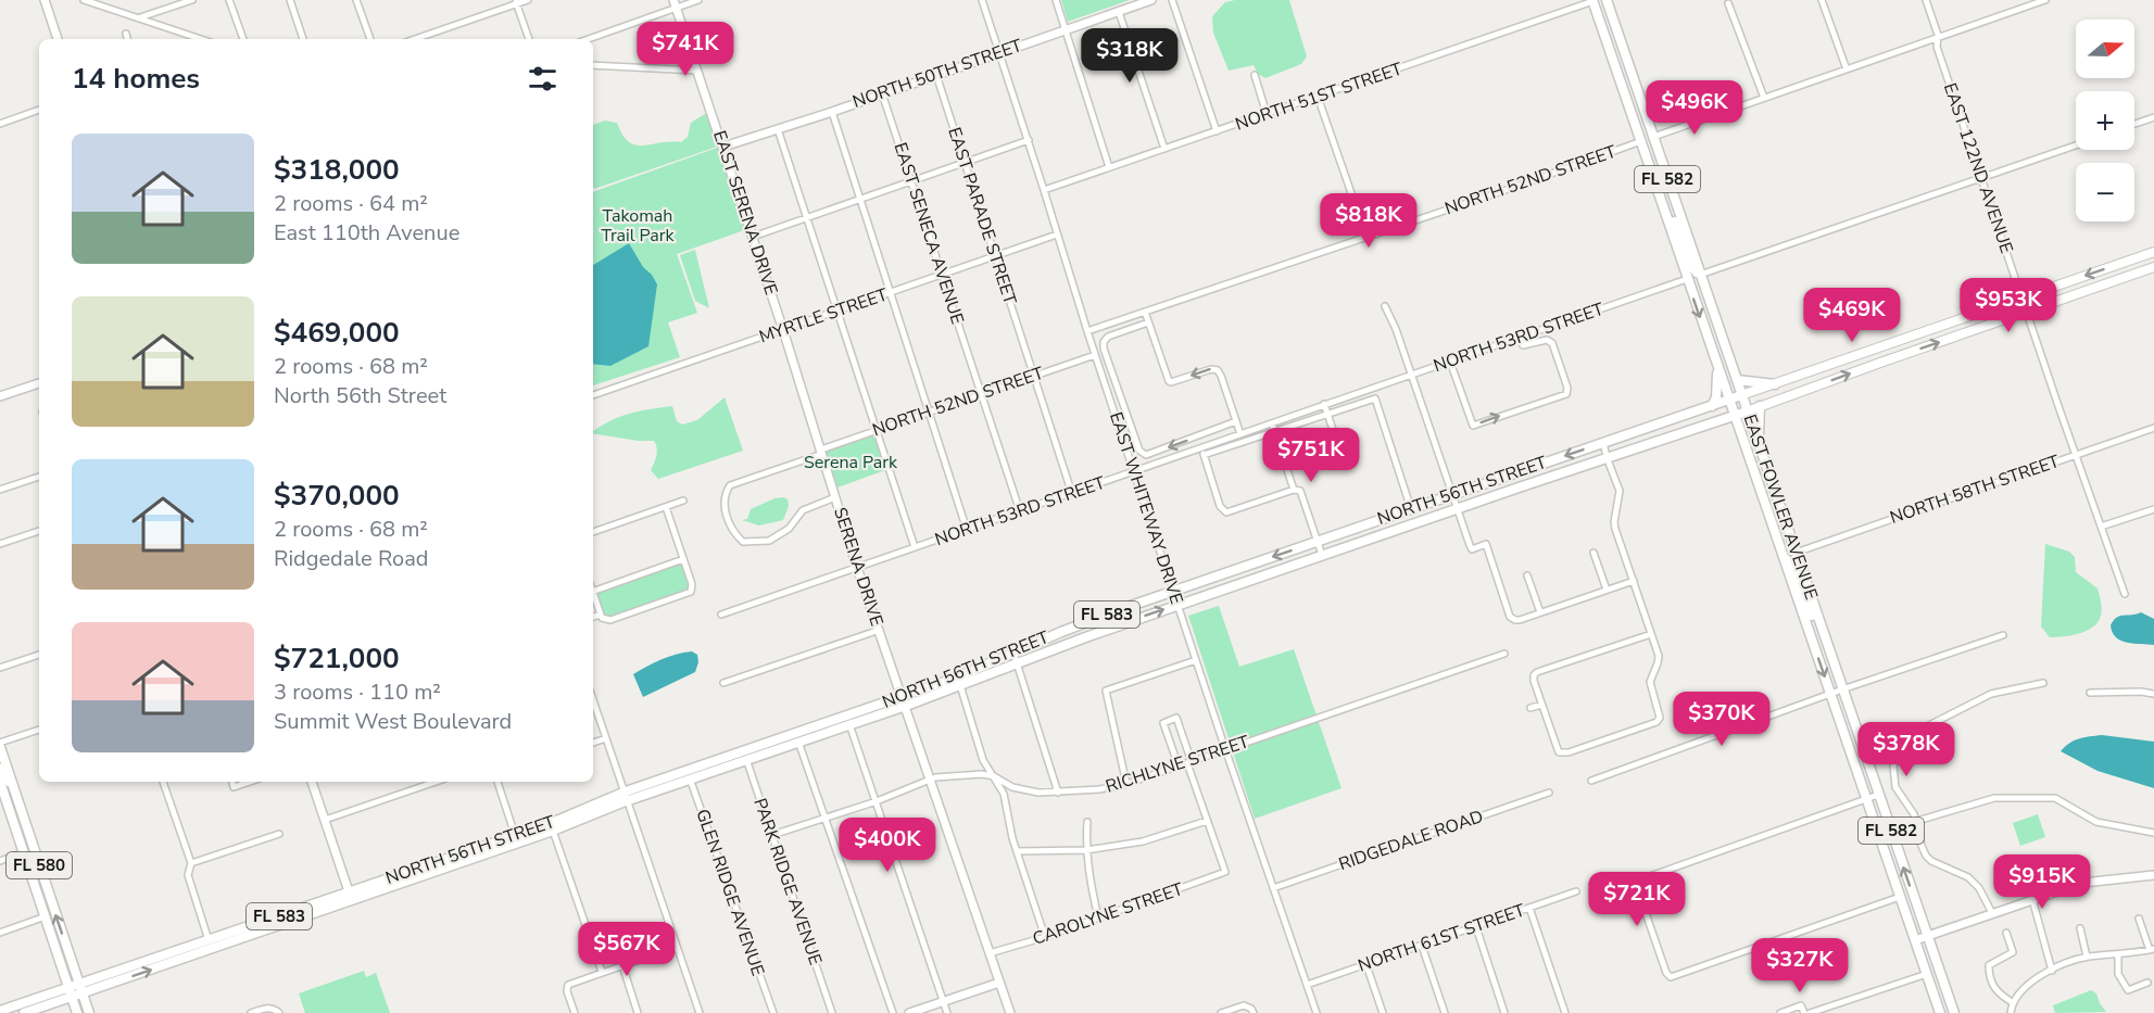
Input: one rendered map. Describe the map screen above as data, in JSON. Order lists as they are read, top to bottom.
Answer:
{
  "streets": {
    "main road": [
      "FL 582",
      "NORTH 56TH STREET",
      "EAST FOWLER AVENUE",
      "FL 583",
      "FL 580"
    ],
    "street": [
      "NORTH 50TH STREET",
      "NORTH 51ST STREET",
      "EAST 122ND AVENUE",
      "NORTH 52ND STREET",
      "EAST SERENA DRIVE",
      "EAST PARADE STREET",
      "EAST SENECA AVENUE",
      "MYRTLE STREET",
      "NORTH 53RD STREET",
      "NORTH 58TH STREET",
      "EAST WHITEWAY DRIVE",
      "SERENA DRIVE",
      "RICHLYNE STREET",
      "RIDGEDALE ROAD",
      "PARK RIDGE AVENUE",
      "GLEN RIDGE AVENUE",
      "CAROLYNE STREET",
      "NORTH 61ST STREET"
    ]
  },
  "crossings": [
    ["NORTH 50TH STREET", "EAST SERENA DRIVE"],
    ["NORTH 50TH STREET", "EAST PARADE STREET"],
    ["NORTH 50TH STREET", "EAST SENECA AVENUE"],
    ["NORTH 50TH STREET", "EAST WHITEWAY DRIVE"],
    ["NORTH 51ST STREET", "EAST FOWLER AVENUE"],
    ["NORTH 51ST STREET", "EAST WHITEWAY DRIVE"],
    ["EAST 122ND AVENUE", "NORTH 58TH STREET"],
    ["EAST 122ND AVENUE", "NORTH 56TH STREET"],
    ["NORTH 52ND STREET", "EAST PARADE STREET"],
    ["NORTH 52ND STREET", "EAST SENECA AVENUE"],
    ["NORTH 52ND STREET", "EAST FOWLER AVENUE"],
    ["NORTH 52ND STREET", "EAST WHITEWAY DRIVE"],
    ["NORTH 52ND STREET", "SERENA DRIVE"],
    ["EAST SERENA DRIVE", "MYRTLE STREET"],
    ["EAST SERENA DRIVE", "SERENA DRIVE"],
    ["EAST PARADE STREET", "MYRTLE STREET"],
    ["EAST PARADE STREET", "NORTH 53RD STREET"],
    ["EAST SENECA AVENUE", "MYRTLE STREET"],
    ["EAST SENECA AVENUE", "NORTH 53RD STREET"],
    ["MYRTLE STREET", "EAST WHITEWAY DRIVE"],
    ["NORTH 53RD STREET", "EAST FOWLER AVENUE"],
    ["NORTH 53RD STREET", "EAST WHITEWAY DRIVE"],
    ["NORTH 53RD STREET", "SERENA DRIVE"],
    ["NORTH 58TH STREET", "EAST FOWLER AVENUE"],
    ["NORTH 56TH STREET", "EAST FOWLER AVENUE"],
    ["NORTH 56TH STREET", "EAST WHITEWAY DRIVE"],
    ["NORTH 56TH STREET", "SERENA DRIVE"],
    ["NORTH 56TH STREET", "FL 580"],
    ["NORTH 56TH STREET", "PARK RIDGE AVENUE"],
    ["NORTH 56TH STREET", "GLEN RIDGE AVENUE"],
    ["EAST WHITEWAY DRIVE", "RICHLYNE STREET"],
    ["EAST WHITEWAY DRIVE", "RIDGEDALE ROAD"],
    ["EAST WHITEWAY DRIVE", "NORTH 61ST STREET"],
    ["SERENA DRIVE", "RICHLYNE STREET"],
    ["SERENA DRIVE", "CAROLYNE STREET"],
    ["RICHLYNE STREET", "PARK RIDGE AVENUE"]
  ],
  "parks": ["Takomah Trail Park", "Serena Park"],
  "north": "right",
  "page": {
    "map_buttons": ["+", "−"],
    "price": [
      "$741K",
      "$318K",
      "$496K",
      "$818K",
      "$953K",
      "$469K",
      "$751K",
      "$370K",
      "$378K",
      "$400K",
      "$915K",
      "$721K",
      "$567K",
      "$327K"
    ],
    "heading": "14 homes",
    "list": [
      {
        "name": "$318,000",
        "note": "2 rooms · 64 m² · East 110th Avenue"
      },
      {
        "name": "$469,000",
        "note": "2 rooms · 68 m² · North 56th Street"
      },
      {
        "name": "$370,000",
        "note": "2 rooms · 68 m² · Ridgedale Road"
      },
      {
        "name": "$721,000",
        "note": "3 rooms · 110 m² · Summit West Boulevard"
      }
    ]
  }
}
